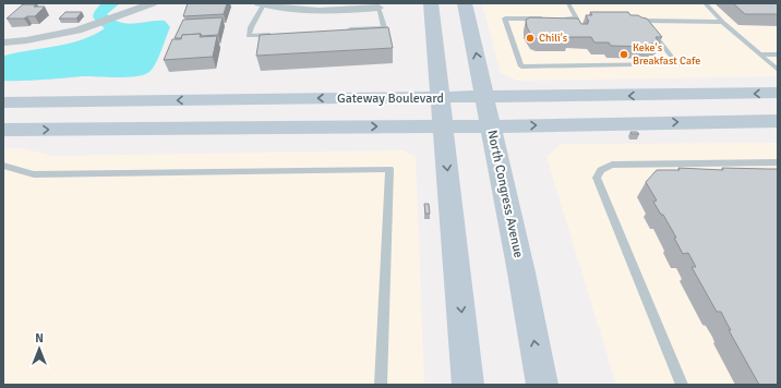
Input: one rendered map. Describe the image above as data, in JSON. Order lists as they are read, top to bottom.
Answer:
{
  "streets": {
    "main road": ["Gateway Boulevard", "North Congress Avenue"]
  },
  "crossings": [
    ["Gateway Boulevard", "North Congress Avenue"]
  ],
  "places": ["Chili's", "Keke's Breakfast Cafe"],
  "north": "top"
}
